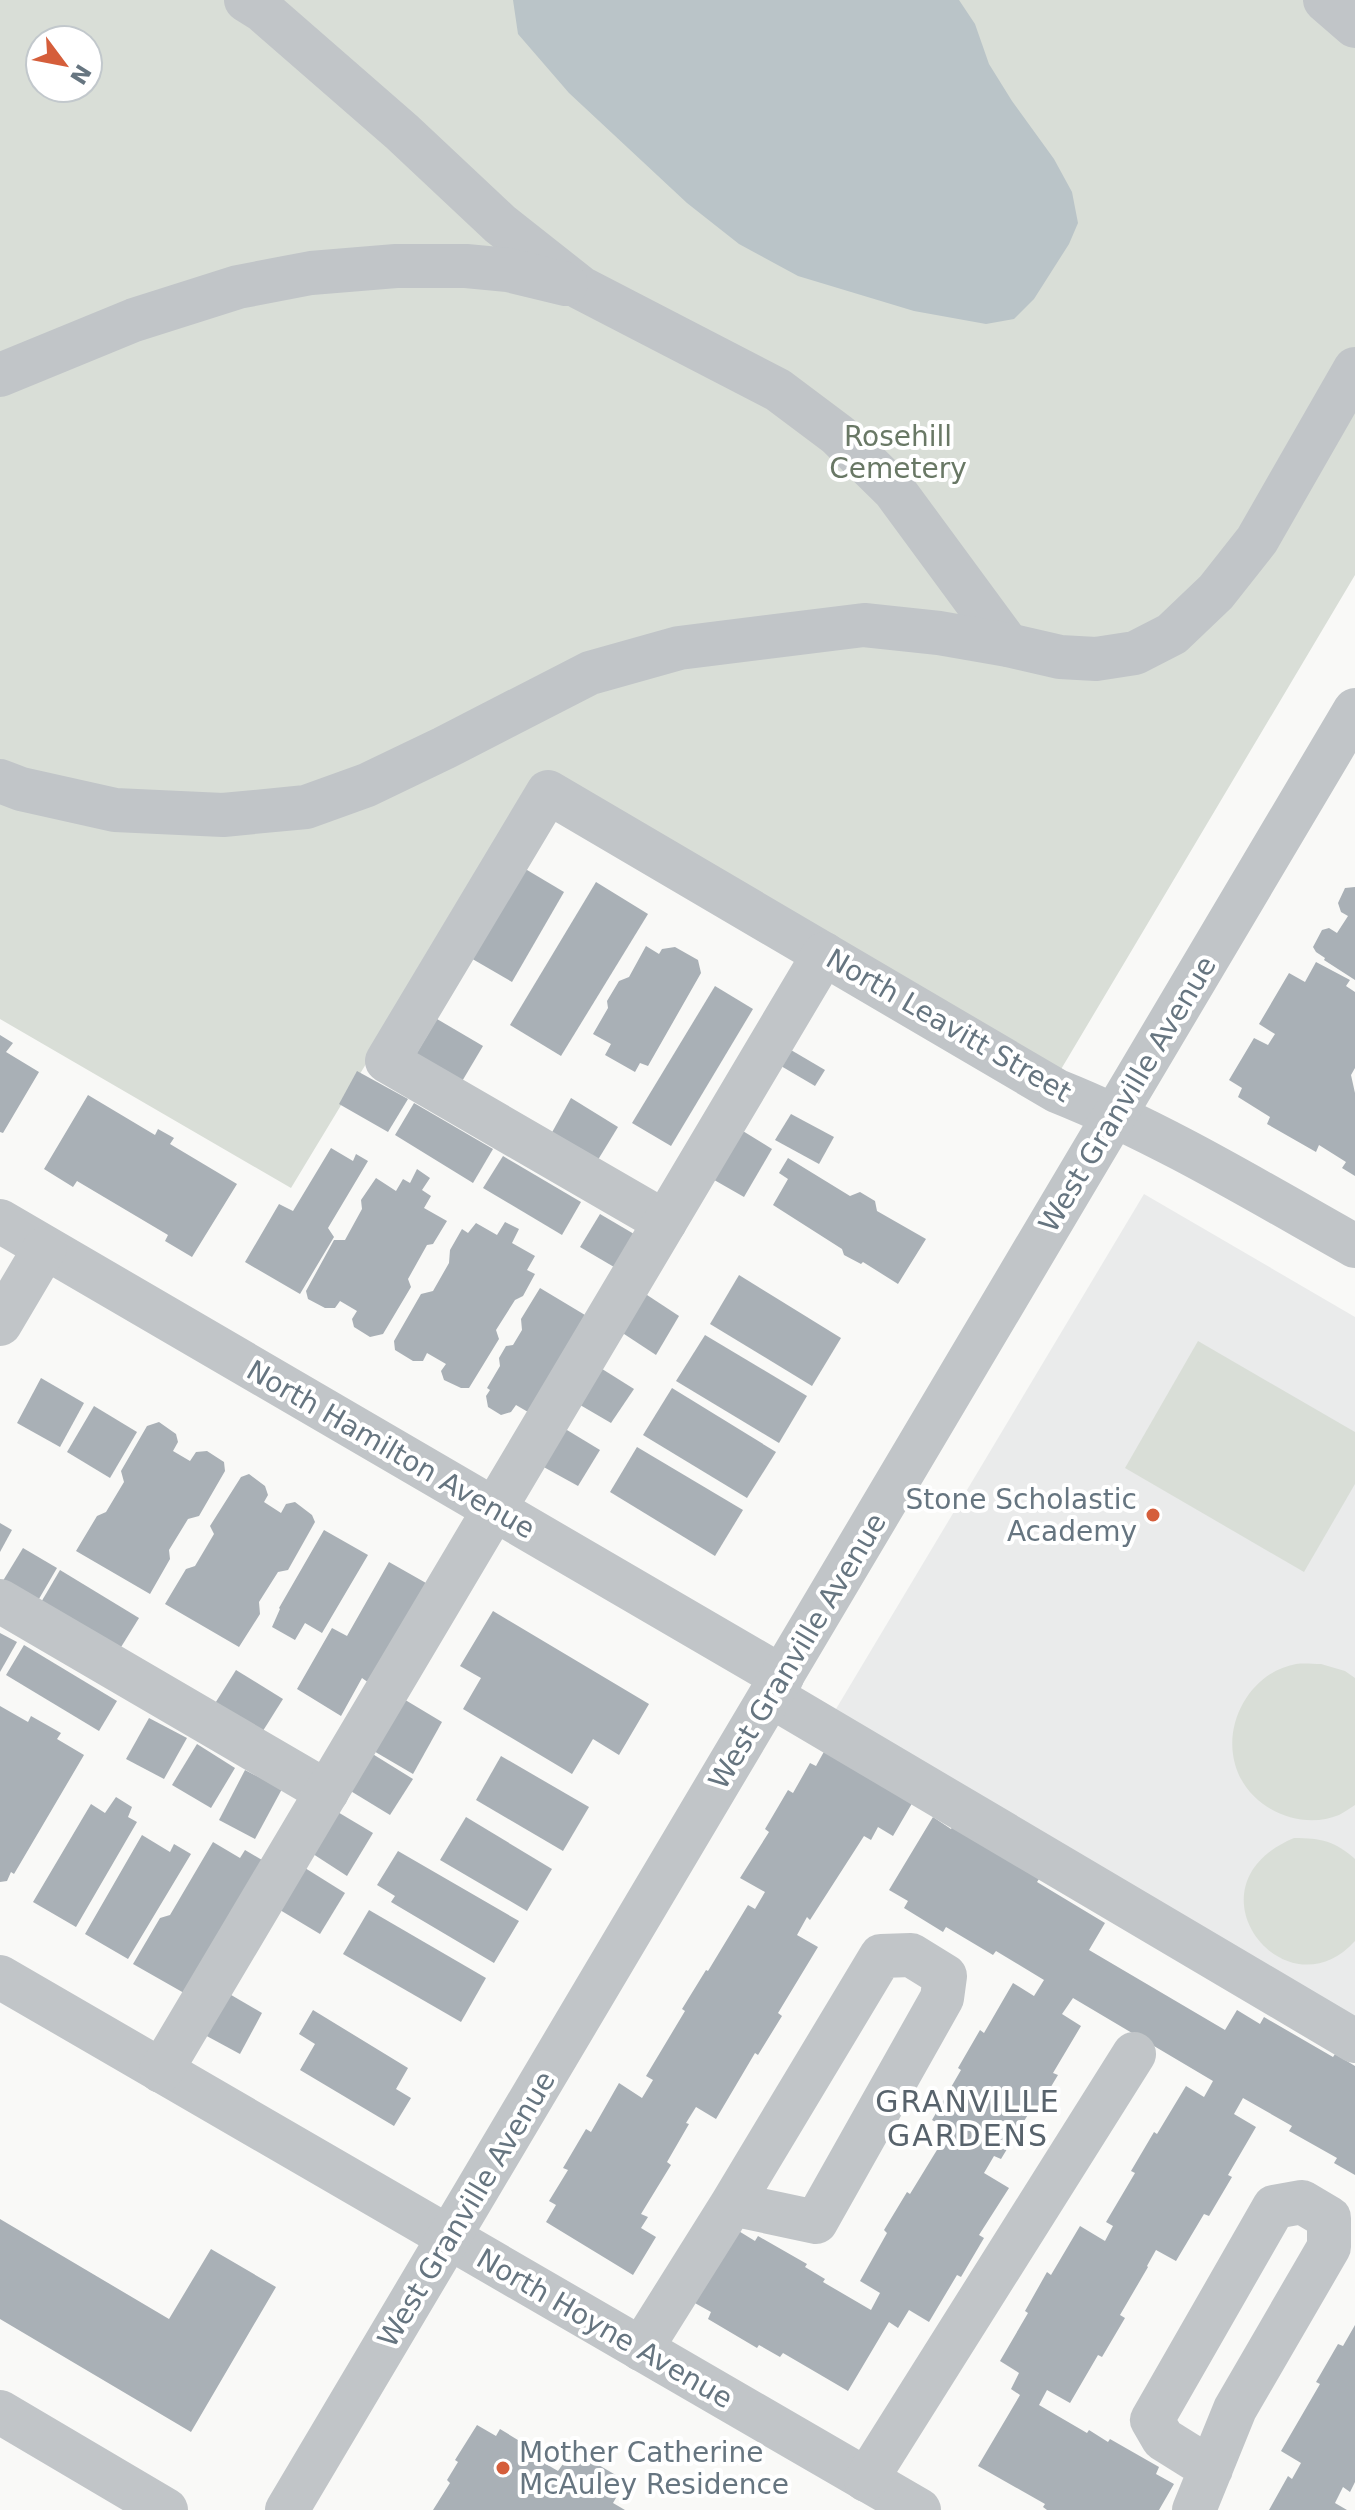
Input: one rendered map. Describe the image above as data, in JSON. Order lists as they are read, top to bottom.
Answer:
{
  "streets": {
    "street": [
      "North Leavitt Street",
      "West Granville Avenue",
      "North Hamilton Avenue",
      "North Hoyne Avenue"
    ]
  },
  "crossings": [
    ["North Leavitt Street", "West Granville Avenue"],
    ["West Granville Avenue", "North Hamilton Avenue"],
    ["West Granville Avenue", "North Hoyne Avenue"]
  ],
  "districts": ["GRANVILLE GARDENS"],
  "parks": ["Rosehill Cemetery"],
  "places": ["Stone Scholastic Academy", "Mother Catherine McAuley Residence"],
  "north": "bottom right"
}
